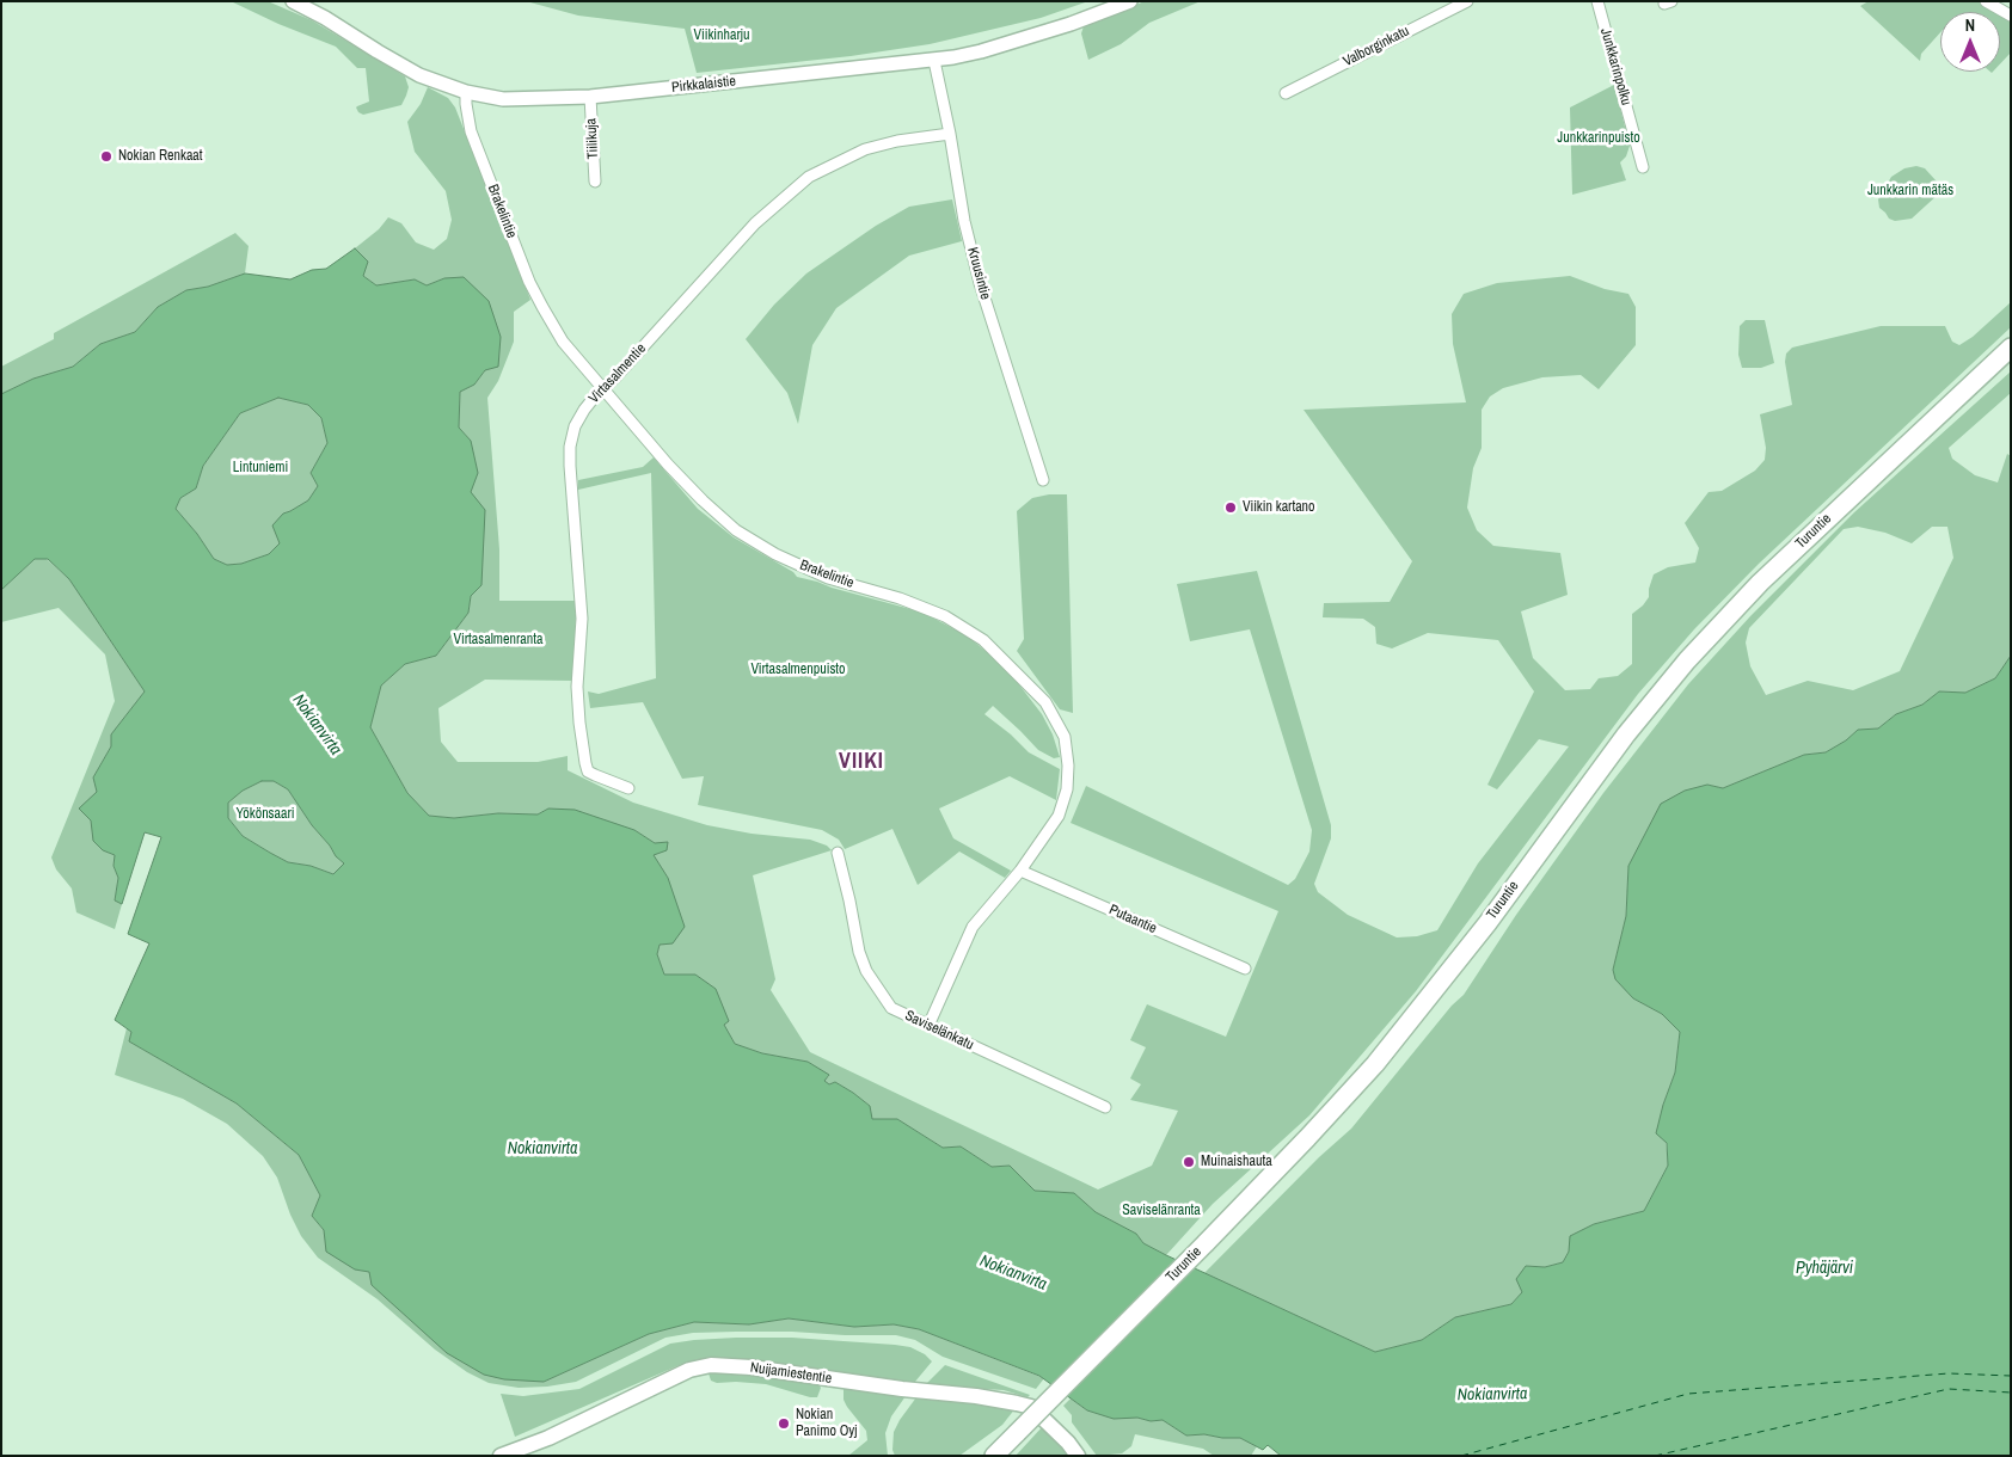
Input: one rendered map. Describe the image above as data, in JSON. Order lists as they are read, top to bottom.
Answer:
{
  "streets": {
    "highway": ["Turuntie"],
    "main road": ["Nuijamiestentie"],
    "street": [
      "Valborginkatu",
      "Junkkarinpolku",
      "Pirkkalaistie",
      "Tiilikuja",
      "Brakelintie",
      "Kruusintie",
      "Virtasalmentie",
      "Putaantie",
      "Saviselänkatu"
    ]
  },
  "crossings": [
    ["Pirkkalaistie", "Tiilikuja"],
    ["Pirkkalaistie", "Brakelintie"],
    ["Pirkkalaistie", "Kruusintie"],
    ["Brakelintie", "Virtasalmentie"],
    ["Brakelintie", "Putaantie"],
    ["Brakelintie", "Saviselänkatu"],
    ["Kruusintie", "Virtasalmentie"]
  ],
  "districts": ["VIIKI"],
  "water": ["Nokianvirta", "Pyhäjärvi"],
  "parks": [
    "Viikinharju",
    "Junkkarinpuisto",
    "Junkkarin mätäs",
    "Lintuniemi",
    "Virtasalmenranta",
    "Virtasalmenpuisto",
    "Yökönsaari",
    "Saviselänranta"
  ],
  "places": [
    "Nokian Renkaat",
    "Viikin kartano",
    "Muinaishauta",
    "Nokian Panimo Oyj"
  ],
  "north": "top"
}
